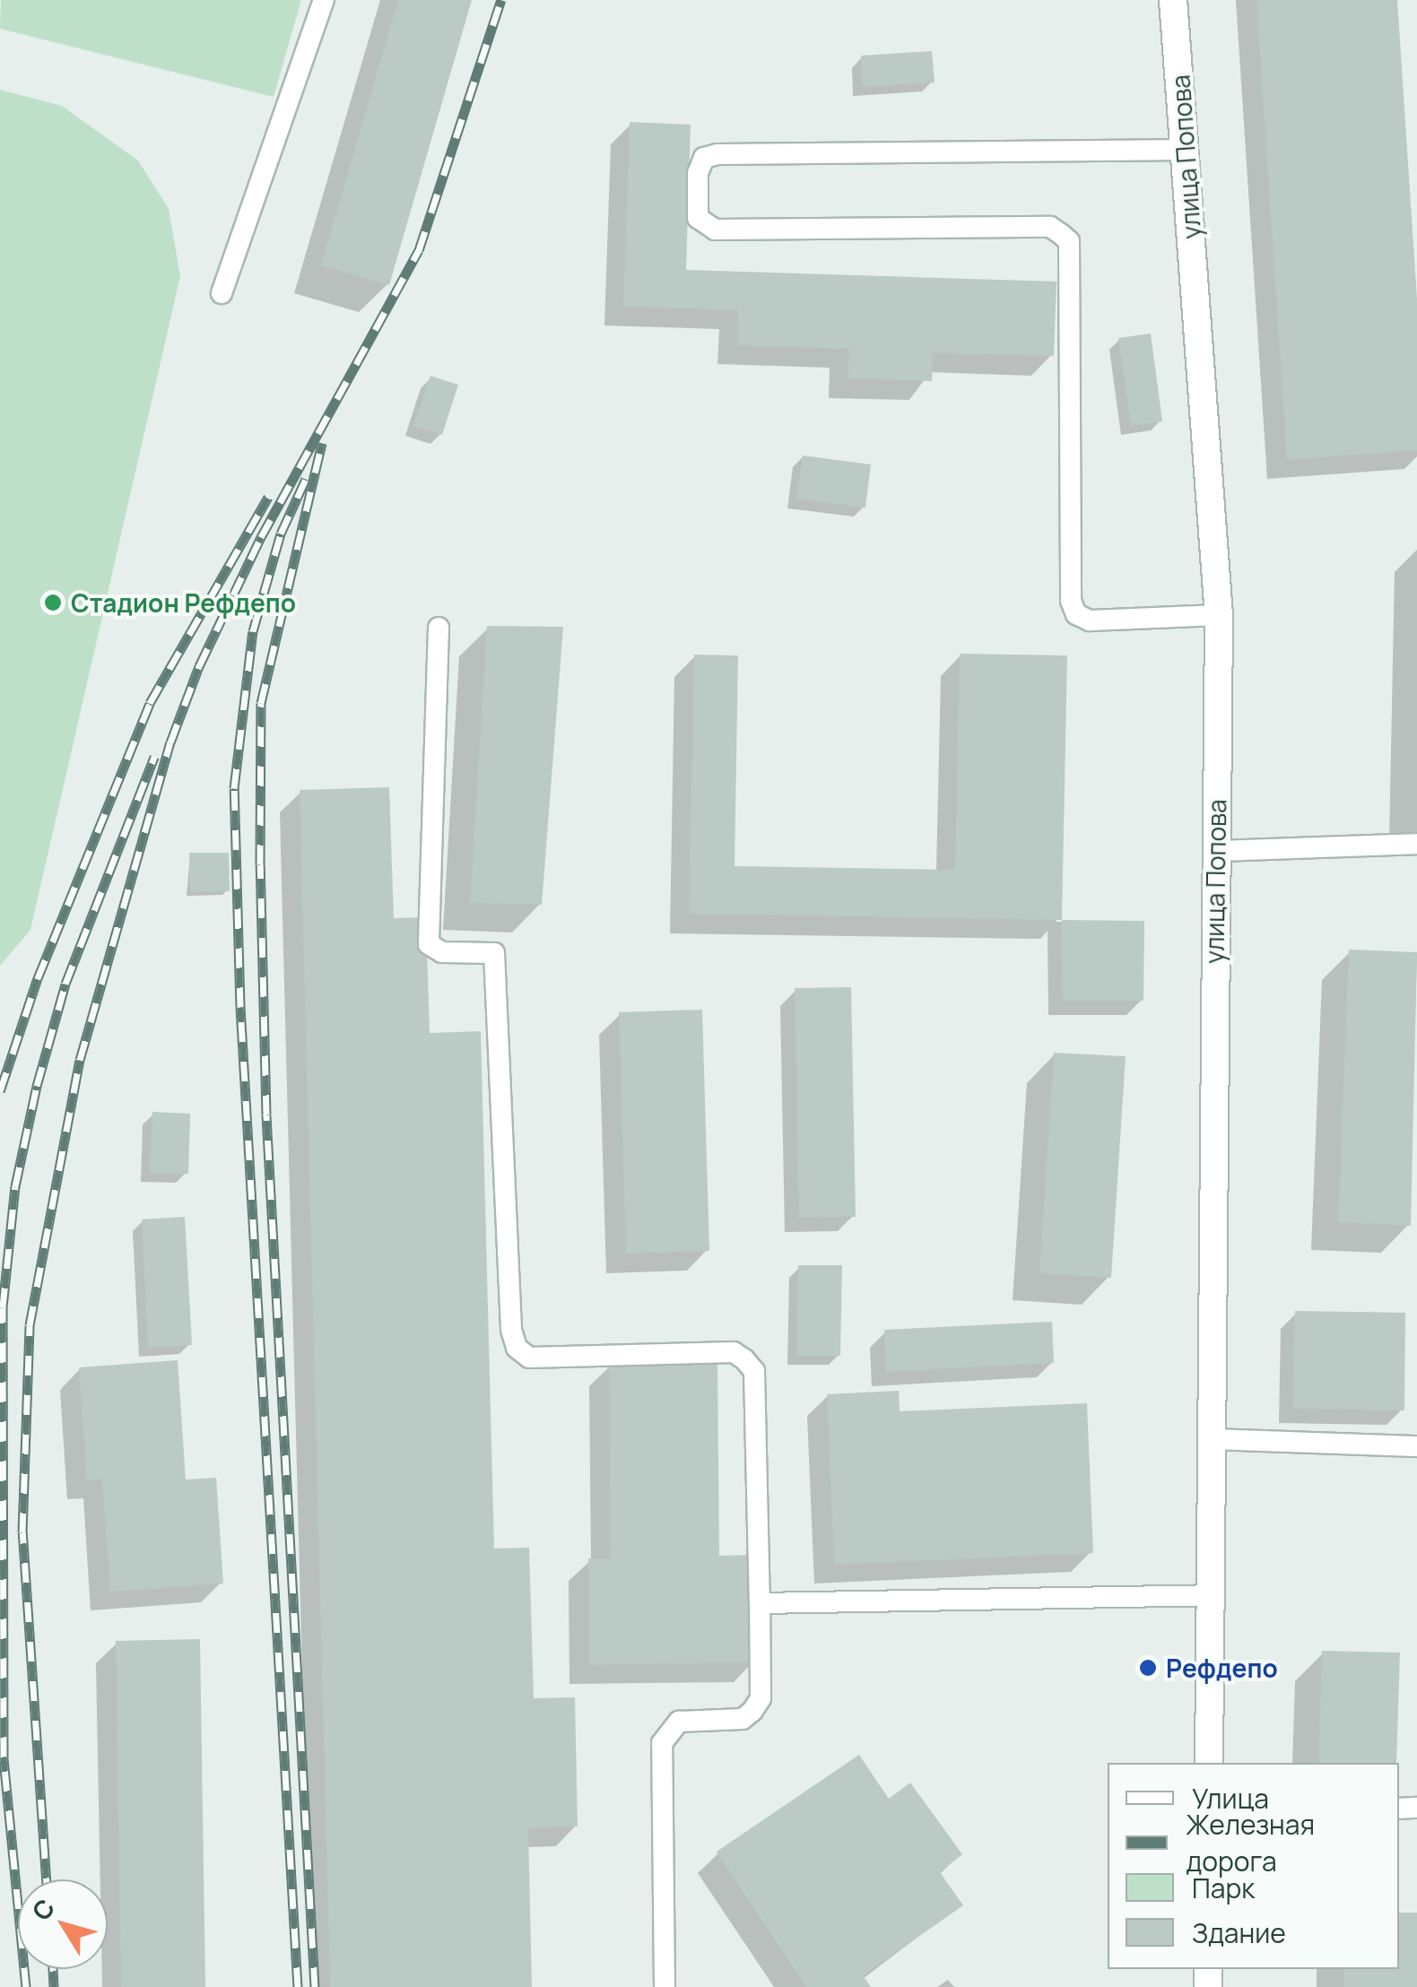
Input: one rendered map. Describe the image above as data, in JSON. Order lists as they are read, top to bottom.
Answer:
{
  "streets": {
    "street": ["улица Попова"]
  },
  "places": ["Стадион Рефдепо", "Рефдепо"],
  "legend": [
    "Улица",
    "Железная дорога",
    "Парк",
    "Здание"
  ],
  "north": "top left"
}
